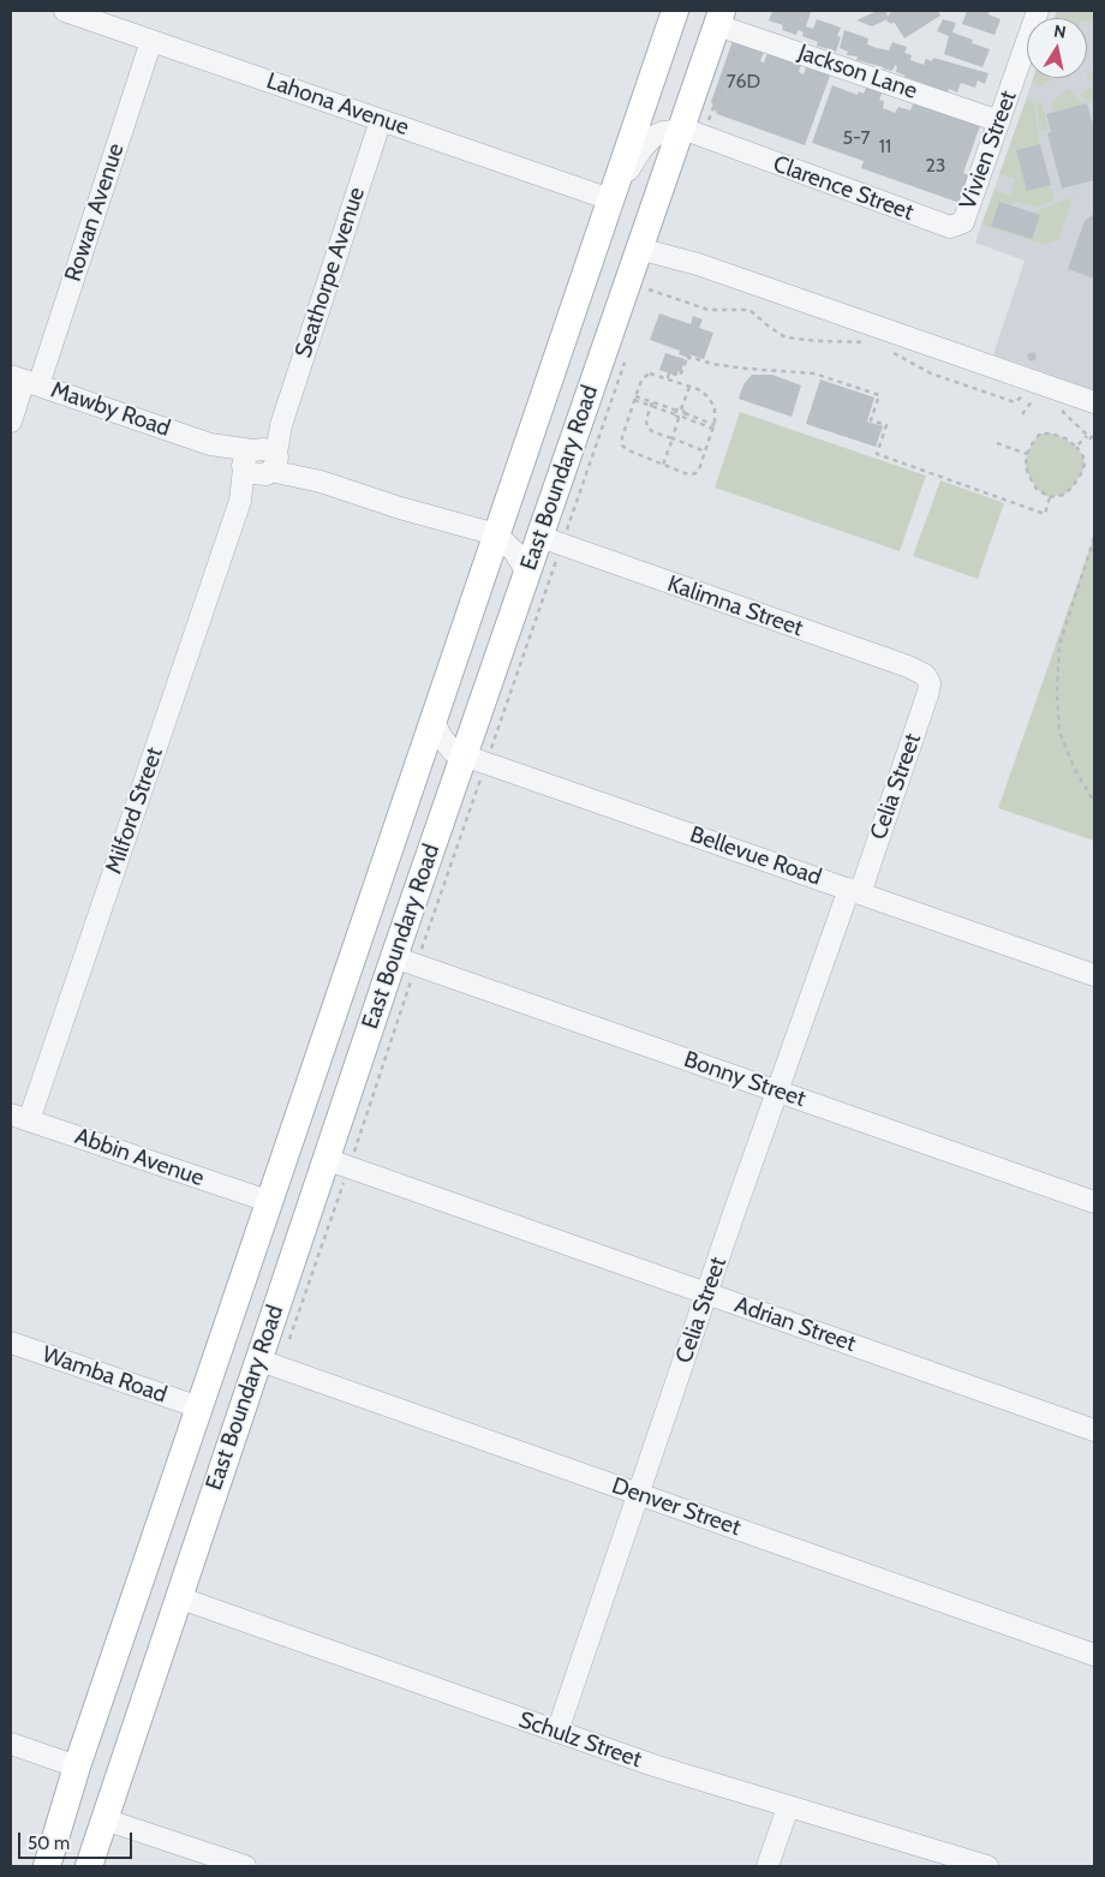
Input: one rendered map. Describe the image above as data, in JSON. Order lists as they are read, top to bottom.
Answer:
{
  "streets": {
    "main road": ["East Boundary Road"],
    "street": [
      "Jackson Lane",
      "Lahona Avenue",
      "Vivien Street",
      "Clarence Street",
      "Rowan Avenue",
      "Seathorpe Avenue",
      "Mawby Road",
      "Kalimna Street",
      "Celia Street",
      "Milford Street",
      "Bellevue Road",
      "Bonny Street",
      "Abbin Avenue",
      "Adrian Street",
      "Wamba Road",
      "Denver Street",
      "Schulz Street"
    ]
  },
  "crossings": [
    ["Jackson Lane", "Vivien Street"],
    ["Jackson Lane", "East Boundary Road"],
    ["Lahona Avenue", "Rowan Avenue"],
    ["Lahona Avenue", "Seathorpe Avenue"],
    ["Lahona Avenue", "East Boundary Road"],
    ["Vivien Street", "Clarence Street"],
    ["Clarence Street", "East Boundary Road"],
    ["Rowan Avenue", "Mawby Road"],
    ["Seathorpe Avenue", "Mawby Road"],
    ["Seathorpe Avenue", "Milford Street"],
    ["Mawby Road", "East Boundary Road"],
    ["Mawby Road", "Milford Street"],
    ["East Boundary Road", "Kalimna Street"],
    ["East Boundary Road", "Bellevue Road"],
    ["East Boundary Road", "Bonny Street"],
    ["East Boundary Road", "Abbin Avenue"],
    ["East Boundary Road", "Adrian Street"],
    ["East Boundary Road", "Wamba Road"],
    ["East Boundary Road", "Denver Street"],
    ["East Boundary Road", "Schulz Street"],
    ["Kalimna Street", "Celia Street"],
    ["Celia Street", "Bellevue Road"],
    ["Celia Street", "Bonny Street"],
    ["Celia Street", "Adrian Street"],
    ["Celia Street", "Denver Street"],
    ["Celia Street", "Schulz Street"],
    ["Milford Street", "Abbin Avenue"]
  ],
  "house_numbers": [
    "76D",
    "5-7",
    "11",
    "23"
  ],
  "scale_bar": "50 m",
  "north": "top"
}
